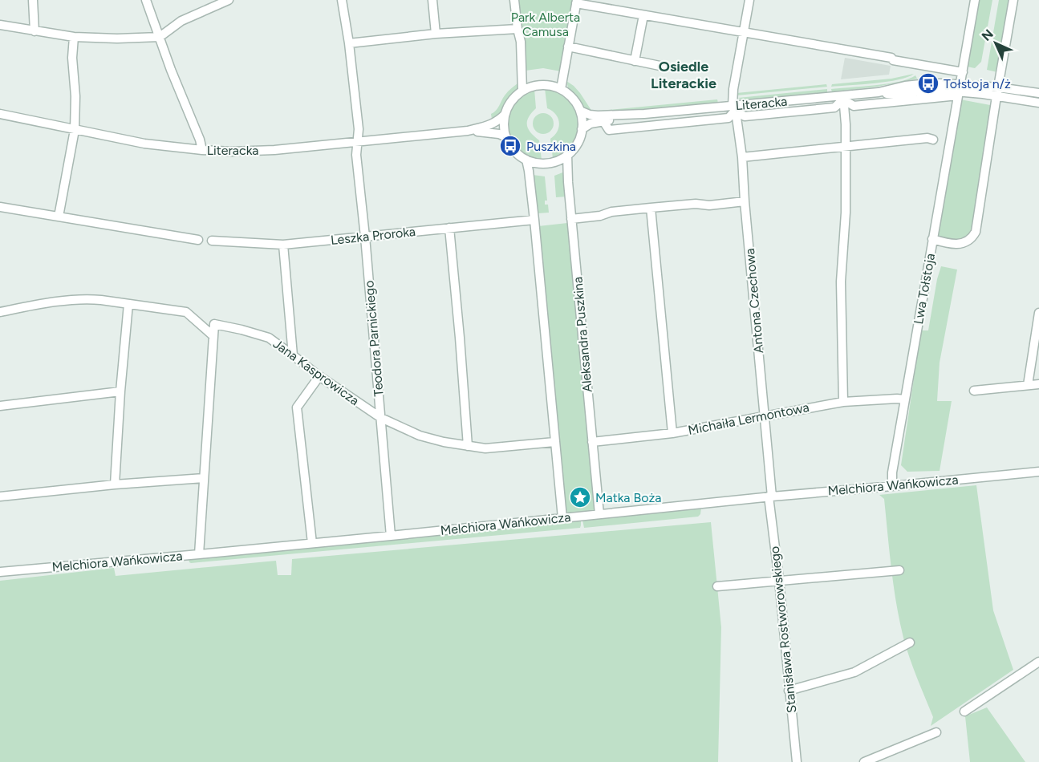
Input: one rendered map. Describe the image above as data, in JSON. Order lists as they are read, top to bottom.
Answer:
{
  "streets": {
    "street": [
      "Literacka",
      "Leszka Proroka",
      "Lwa Tołstoja",
      "Antona Czechowa",
      "Aleksandra Puszkina",
      "Teodora Parnickiego",
      "Jana Kasprowicza",
      "Michaiła Lermontowa",
      "Melchiora Wańkowicza",
      "Stanisława Rostworowskiego"
    ]
  },
  "crossings": [
    ["Literacka", "Antona Czechowa"],
    ["Literacka", "Aleksandra Puszkina"],
    ["Literacka", "Teodora Parnickiego"],
    ["Leszka Proroka", "Teodora Parnickiego"],
    ["Lwa Tołstoja", "Michaiła Lermontowa"],
    ["Lwa Tołstoja", "Melchiora Wańkowicza"],
    ["Antona Czechowa", "Michaiła Lermontowa"],
    ["Antona Czechowa", "Melchiora Wańkowicza"],
    ["Antona Czechowa", "Stanisława Rostworowskiego"],
    ["Aleksandra Puszkina", "Michaiła Lermontowa"],
    ["Aleksandra Puszkina", "Melchiora Wańkowicza"],
    ["Teodora Parnickiego", "Jana Kasprowicza"],
    ["Teodora Parnickiego", "Melchiora Wańkowicza"],
    ["Melchiora Wańkowicza", "Stanisława Rostworowskiego"]
  ],
  "districts": ["Osiedle Literackie"],
  "parks": ["Park Alberta Camusa"],
  "places": {
    "bus stop": ["Tołstoja n/ż", "Puszkina"],
    "place": ["Matka Boża"]
  },
  "north": "top left"
}
